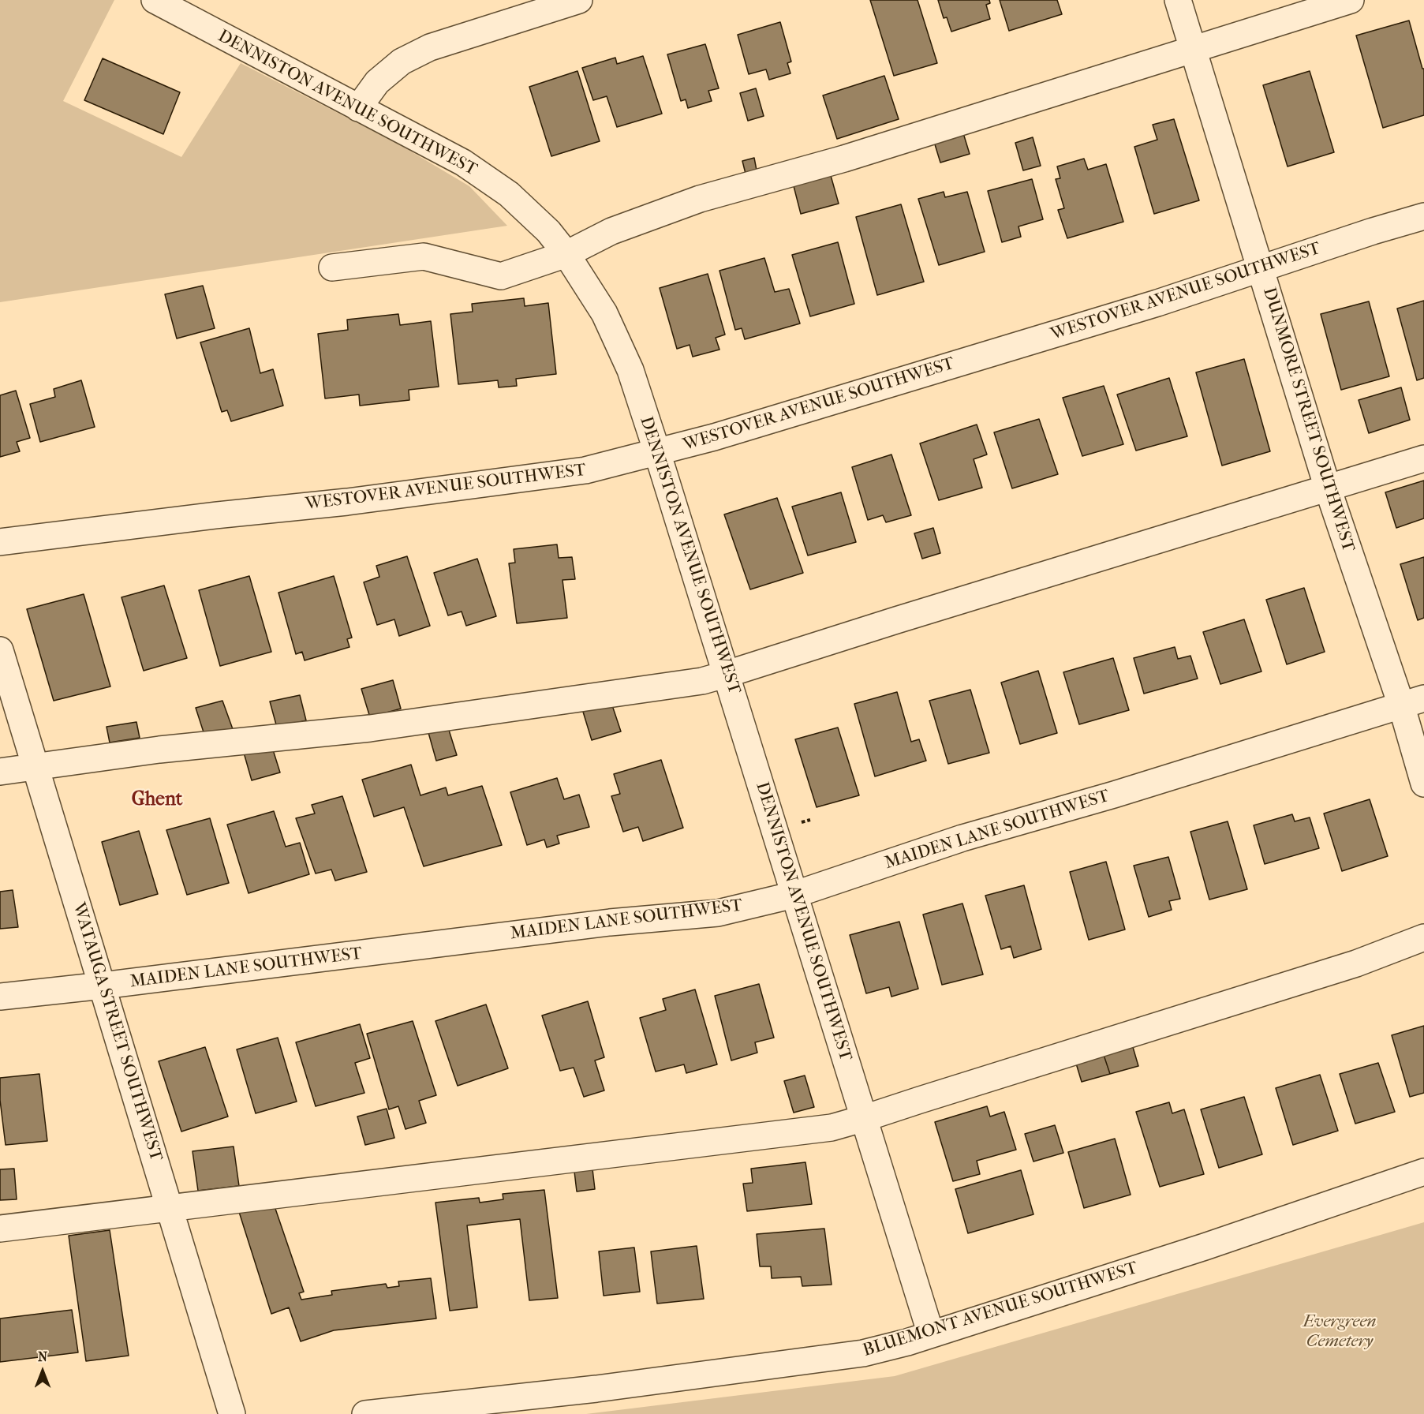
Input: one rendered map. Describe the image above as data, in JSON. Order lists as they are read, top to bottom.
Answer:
{
  "streets": {
    "street": [
      "DENNISTON AVENUE SOUTHWEST",
      "WESTOVER AVENUE SOUTHWEST",
      "DUNMORE STREET SOUTHWEST",
      "MAIDEN LANE SOUTHWEST",
      "WATAUGA STREET SOUTHWEST",
      "BLUEMONT AVENUE SOUTHWEST"
    ]
  },
  "crossings": [
    ["DENNISTON AVENUE SOUTHWEST", "WESTOVER AVENUE SOUTHWEST"],
    ["DENNISTON AVENUE SOUTHWEST", "MAIDEN LANE SOUTHWEST"],
    ["DENNISTON AVENUE SOUTHWEST", "BLUEMONT AVENUE SOUTHWEST"],
    ["WESTOVER AVENUE SOUTHWEST", "DUNMORE STREET SOUTHWEST"],
    ["DUNMORE STREET SOUTHWEST", "MAIDEN LANE SOUTHWEST"],
    ["MAIDEN LANE SOUTHWEST", "WATAUGA STREET SOUTHWEST"]
  ],
  "districts": ["Ghent"],
  "parks": ["Evergreen Cemetery"],
  "north": "top"
}
